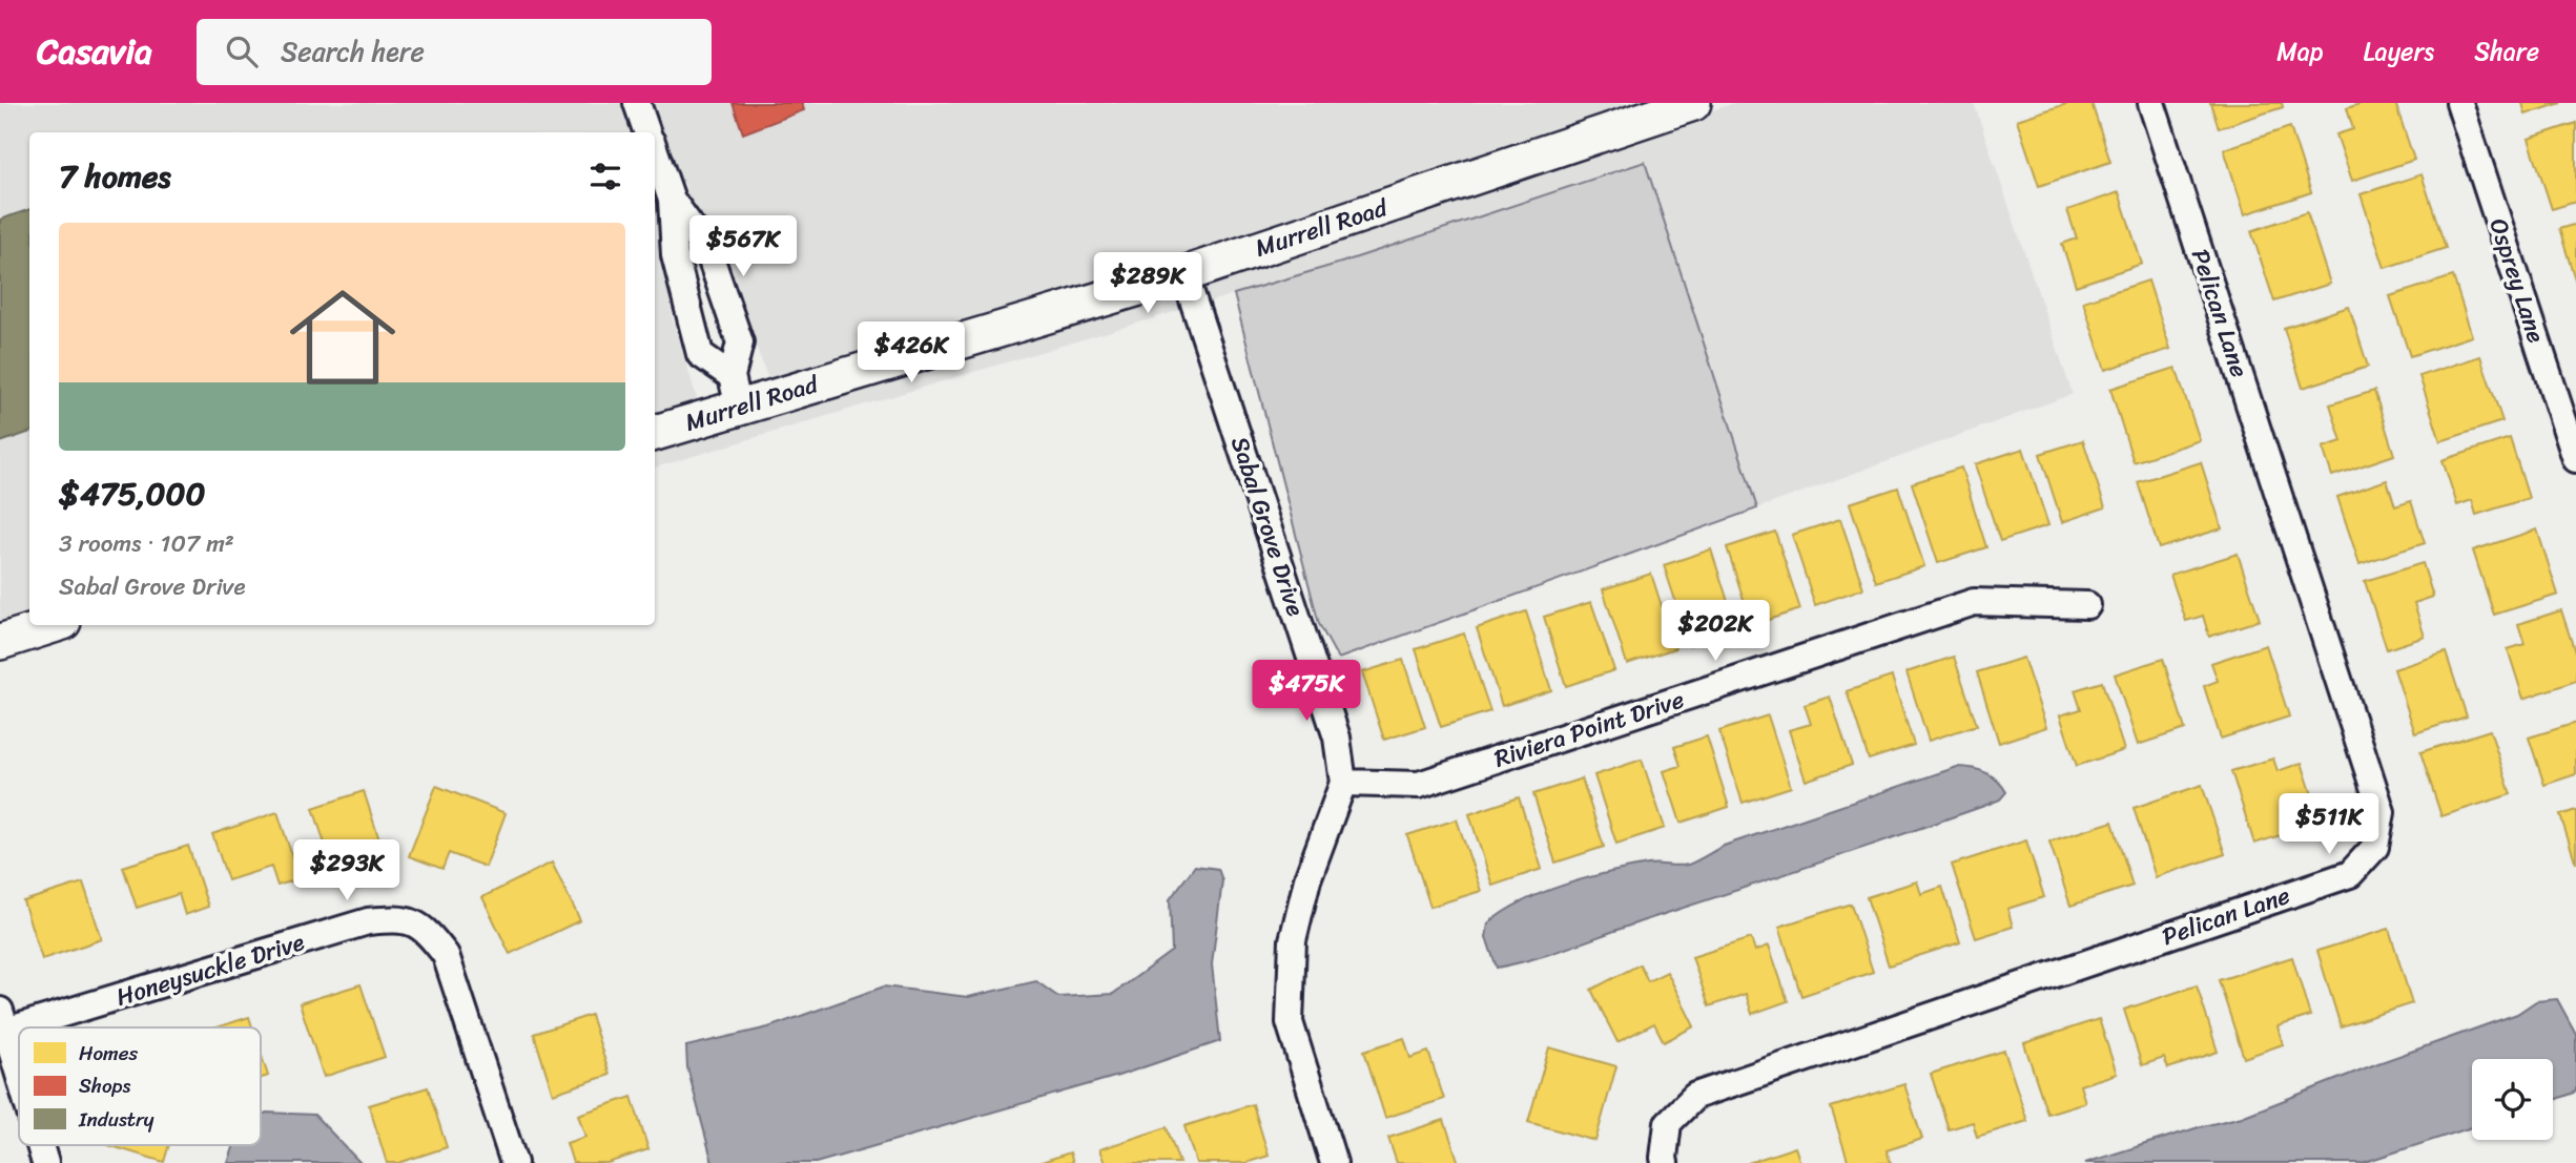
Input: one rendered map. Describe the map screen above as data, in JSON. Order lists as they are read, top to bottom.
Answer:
{
  "streets": {
    "street": [
      "Murrell Road",
      "Osprey Lane",
      "Pelican Lane",
      "Sabal Grove Drive",
      "Riviera Point Drive",
      "Honeysuckle Drive"
    ]
  },
  "crossings": [
    ["Murrell Road", "Sabal Grove Drive"],
    ["Sabal Grove Drive", "Riviera Point Drive"]
  ],
  "legend": ["Homes", "Shops", "Industry"],
  "page": {
    "header": "Casavia",
    "search": "Search here",
    "nav": ["Map", "Layers", "Share"],
    "heading": "7 homes",
    "price": [
      "$567K",
      "$289K",
      "$426K",
      "$202K",
      "$475K",
      "$511K",
      "$293K"
    ],
    "list": [
      {
        "name": "$475,000",
        "note": "3 rooms · 107 m² · Sabal Grove Drive"
      }
    ]
  }
}
